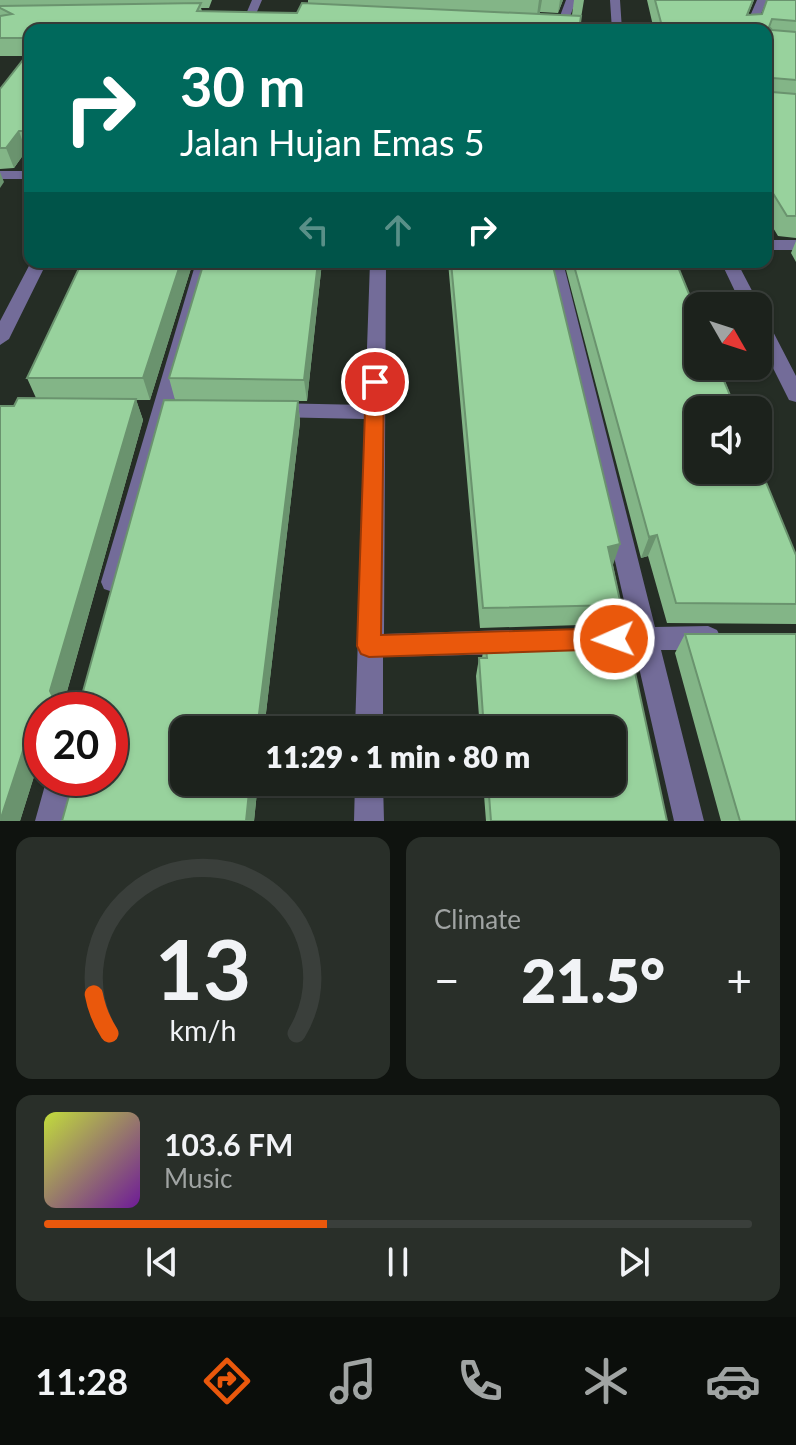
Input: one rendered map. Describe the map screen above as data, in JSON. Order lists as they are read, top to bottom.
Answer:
{
  "north": "bottom right",
  "page": {
    "turn": ["30 m", "Jalan Hujan Emas 5"],
    "limit": "20",
    "trip": "11:29 · 1 min · 80 m",
    "tile": "Climate",
    "heat": ["−", "21.5°", "+"],
    "song": ["103.6 FM", "Music"],
    "tabs": "11:28",
    "gauge": ["13", "km/h"]
  }
}
